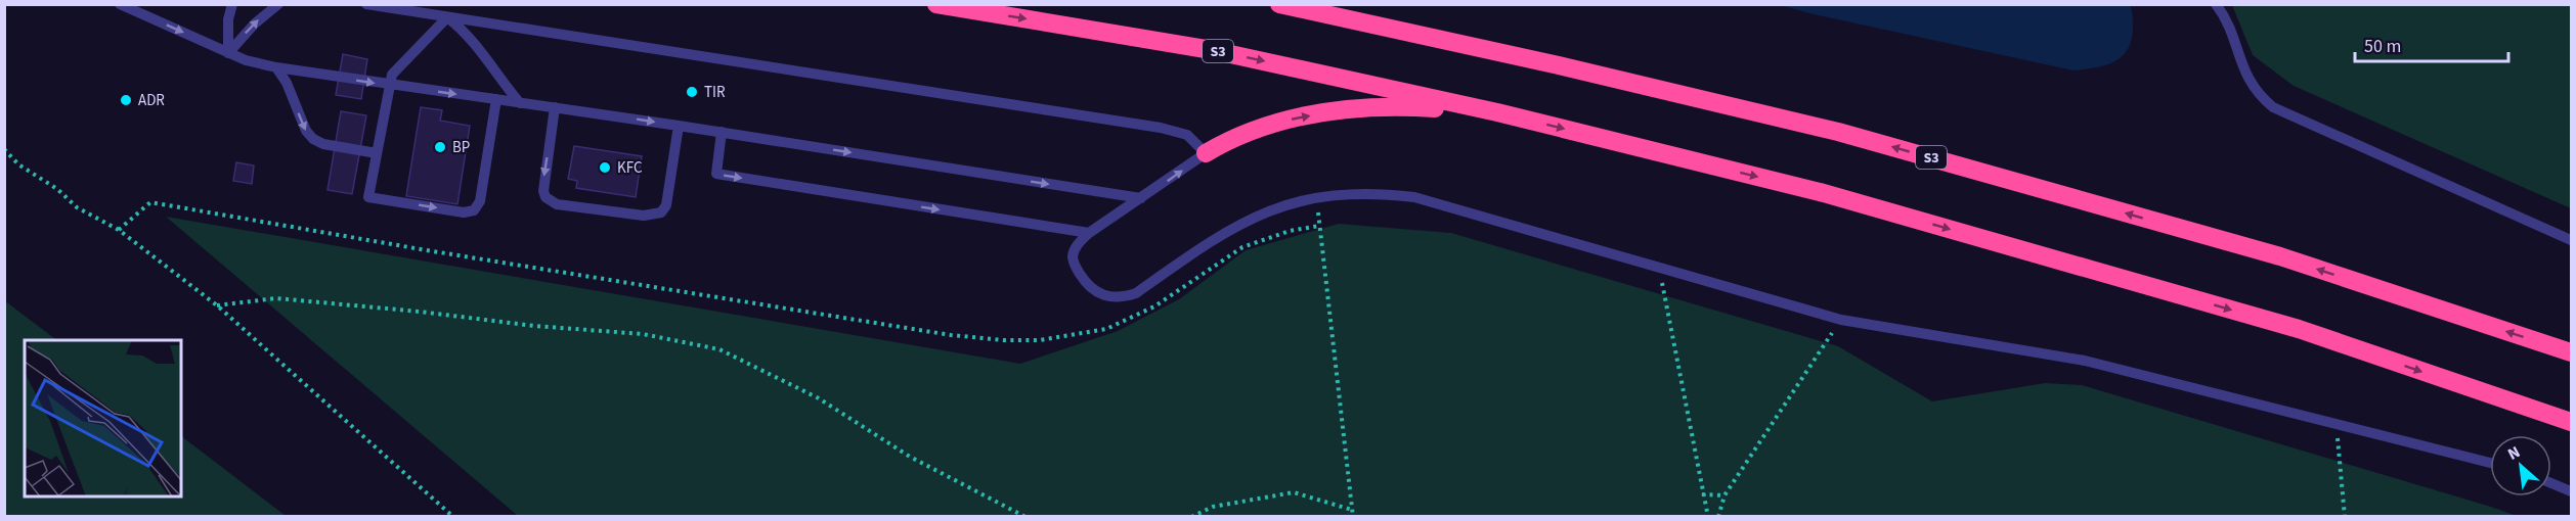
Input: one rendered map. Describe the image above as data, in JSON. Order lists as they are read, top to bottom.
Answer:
{
  "streets": {
    "highway": ["S3"]
  },
  "places": [
    "TIR",
    "ADR",
    "BP",
    "KFC"
  ],
  "scale_bar": "50 m",
  "north": "top left"
}
